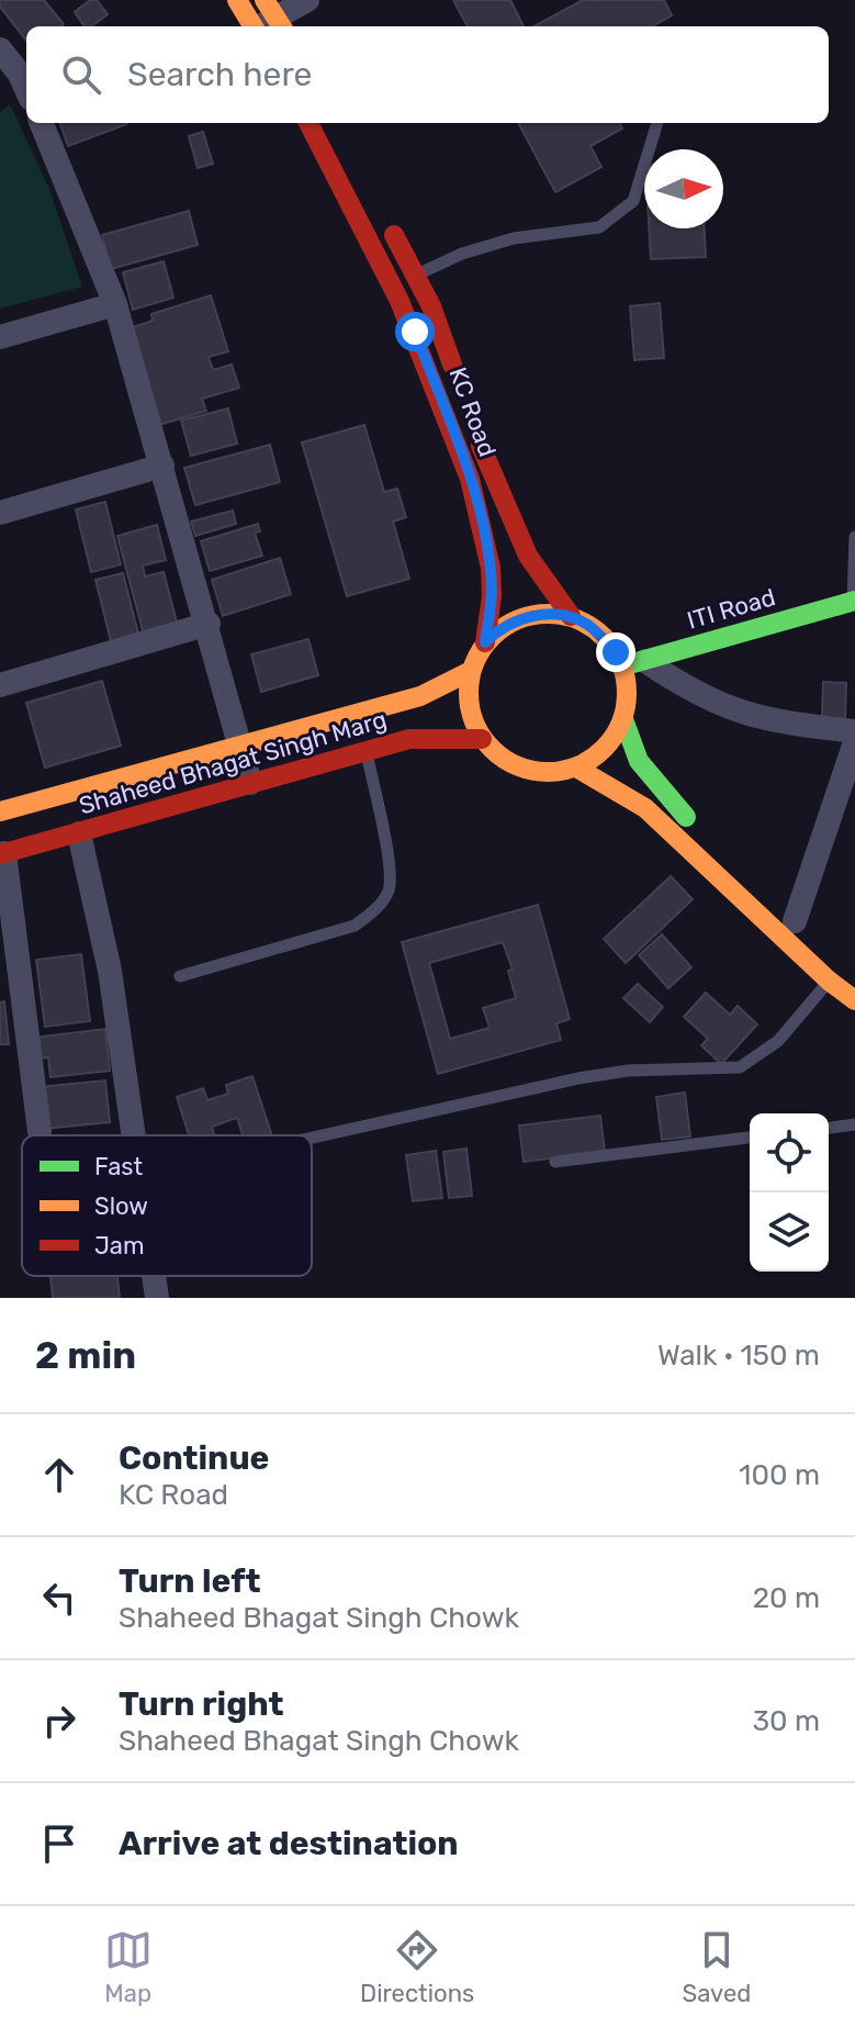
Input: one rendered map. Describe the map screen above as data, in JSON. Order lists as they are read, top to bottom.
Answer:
{
  "streets": {
    "street": ["KC Road", "ITI Road", "Shaheed Bhagat Singh Marg"]
  },
  "crossings": [
    ["KC Road", "ITI Road"],
    ["KC Road", "Shaheed Bhagat Singh Marg"],
    ["ITI Road", "Shaheed Bhagat Singh Marg"]
  ],
  "legend": ["Fast", "Slow", "Jam"],
  "north": "right",
  "page": {
    "search": "Search here",
    "heading": ["2 min", "Walk · 150 m"],
    "list": [
      ["Continue", "KC Road", "100 m"],
      ["Turn left", "Shaheed Bhagat Singh Chowk", "20 m"],
      ["Turn right", "Shaheed Bhagat Singh Chowk", "30 m"],
      "Arrive at destination"
    ],
    "nav": ["Map", "Directions", "Saved"]
  }
}
